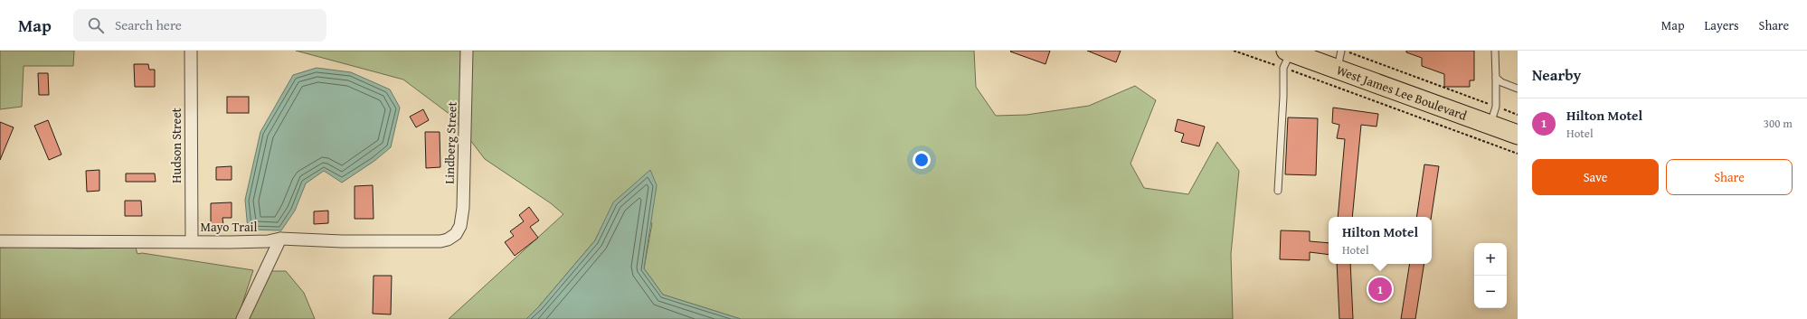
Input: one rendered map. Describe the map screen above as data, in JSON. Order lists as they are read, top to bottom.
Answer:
{
  "streets": {
    "main road": ["West James Lee Boulevard"],
    "street": ["Lindberg Street", "Hudson Street", "Mayo Trail"]
  },
  "crossings": [
    ["Lindberg Street", "Mayo Trail"],
    ["Hudson Street", "Mayo Trail"]
  ],
  "page": {
    "header": "Map",
    "search": "Search here",
    "nav": ["Map", "Layers", "Share"],
    "heading": "Nearby",
    "list": [
      {
        "mark": "1",
        "name": "Hilton Motel",
        "note": "Hotel",
        "value": "300 m"
      }
    ],
    "buttons": ["Save", "Share"],
    "popup": ["Hilton Motel", "Hotel"],
    "map_buttons": ["+", "−"],
    "pins": "1"
  }
}
